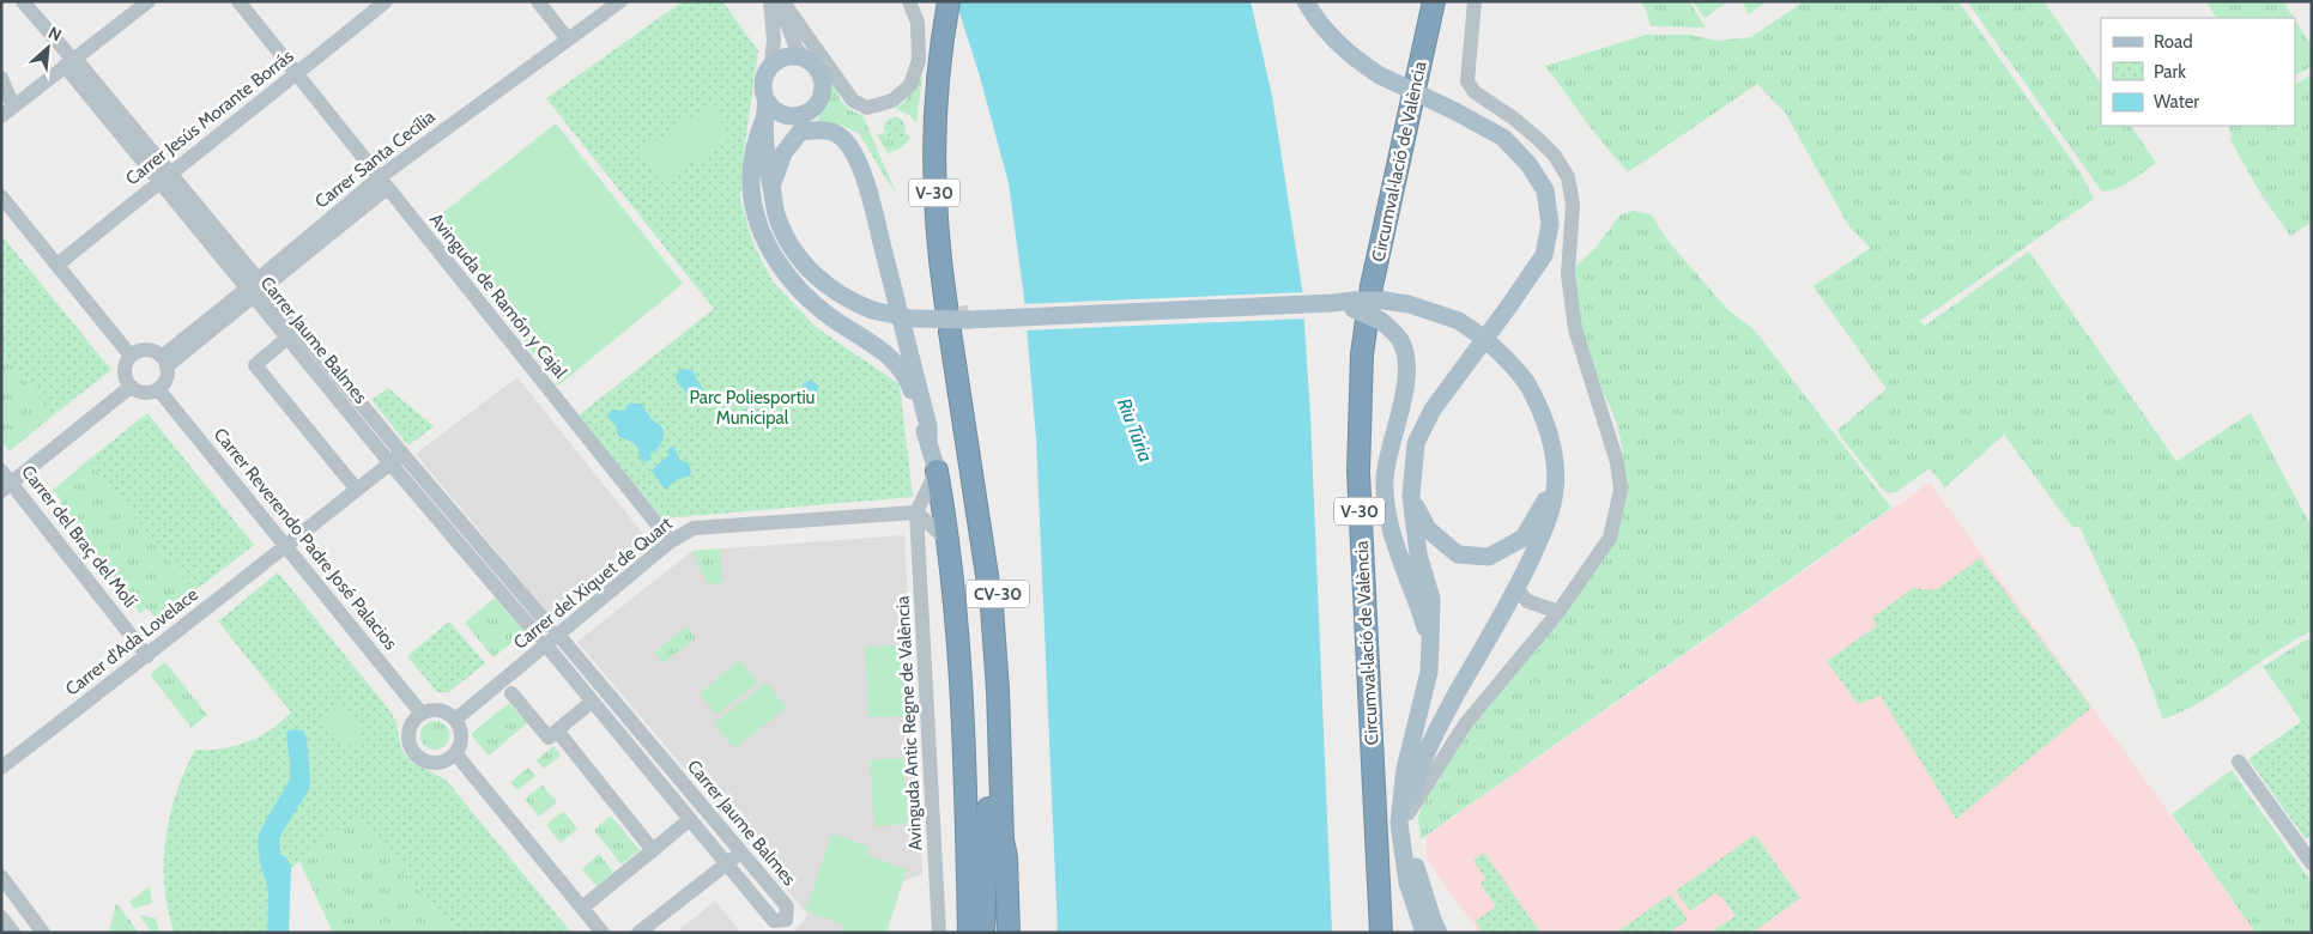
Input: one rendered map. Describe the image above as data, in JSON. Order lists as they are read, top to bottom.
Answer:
{
  "streets": {
    "highway": ["Circumval·lació de València", "V-30", "CV-30"],
    "street": [
      "Carrer Jesús Morante Borrás",
      "Carrer Santa Cecília",
      "Avinguda de Ramón y Cajal",
      "Carrer Jaume Balmes",
      "Carrer del Braç del Molí",
      "Carrer Reverendo Padre José Palacios",
      "Carrer del Xiquet de Quart",
      "Carrer d'Ada Lovelace",
      "Avinguda Antic Regne de València"
    ]
  },
  "crossings": [
    ["Carrer Jesús Morante Borrás", "Avinguda de Ramón y Cajal"],
    ["Carrer Jesús Morante Borrás", "Carrer Jaume Balmes"],
    ["Carrer Santa Cecília", "Avinguda de Ramón y Cajal"],
    ["Carrer Santa Cecília", "Carrer Jaume Balmes"],
    ["Carrer Santa Cecília", "Carrer Reverendo Padre José Palacios"],
    ["Avinguda de Ramón y Cajal", "Carrer del Xiquet de Quart"],
    ["Carrer Jaume Balmes", "Carrer del Xiquet de Quart"],
    ["Carrer Jaume Balmes", "Carrer d'Ada Lovelace"],
    ["Carrer del Braç del Molí", "Carrer d'Ada Lovelace"],
    ["Carrer Reverendo Padre José Palacios", "Carrer del Xiquet de Quart"],
    ["Carrer Reverendo Padre José Palacios", "Carrer d'Ada Lovelace"],
    ["Carrer del Xiquet de Quart", "Avinguda Antic Regne de València"]
  ],
  "water": ["Riu Túria"],
  "parks": ["Parc Poliesportiu Municipal"],
  "legend": ["Road", "Park", "Water"],
  "north": "top right"
}
